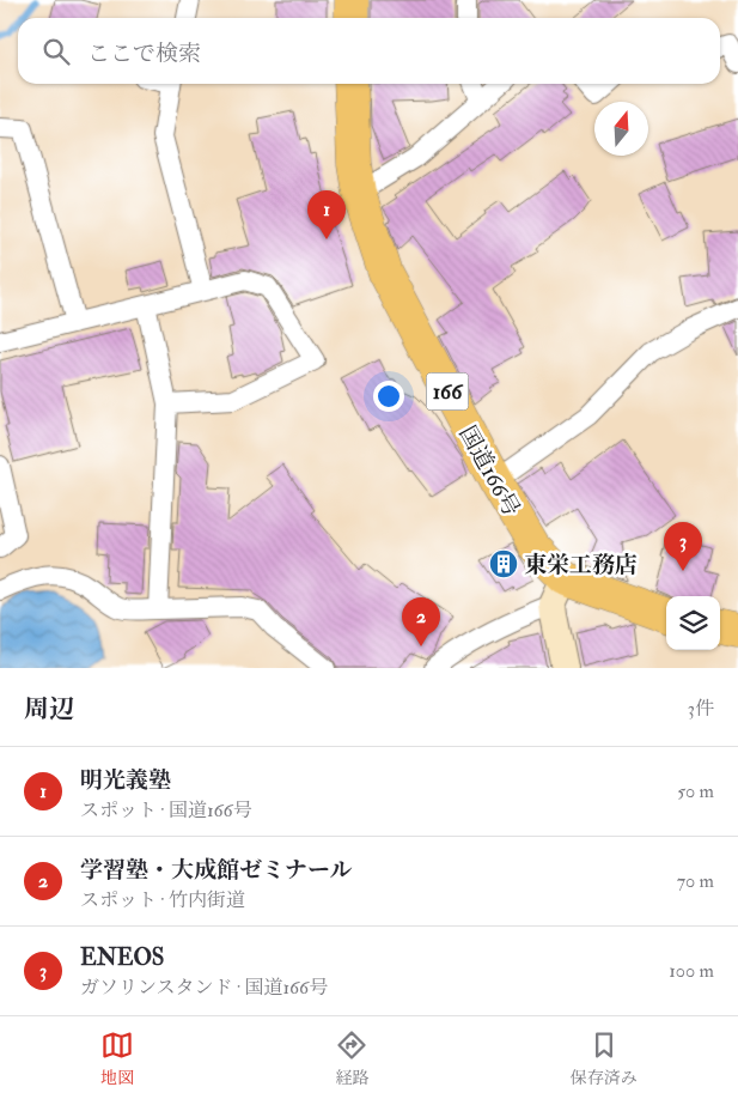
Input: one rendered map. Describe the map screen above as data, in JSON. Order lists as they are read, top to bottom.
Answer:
{
  "streets": {
    "highway": ["166", "国道166号"]
  },
  "places": {
    "building": ["東栄工務店"]
  },
  "north": "top",
  "page": {
    "search": "ここで検索",
    "pins": ["1", "3", "2"],
    "heading": ["周辺", "3件"],
    "list": [
      {
        "mark": "1",
        "name": "明光義塾",
        "note": "スポット · 国道166号",
        "value": "50 m"
      },
      {
        "mark": "2",
        "name": "学習塾・大成館ゼミナール",
        "note": "スポット · 竹内街道",
        "value": "70 m"
      },
      {
        "mark": "3",
        "name": "ENEOS",
        "note": "ガソリンスタンド · 国道166号",
        "value": "100 m"
      }
    ],
    "nav": ["地図", "経路", "保存済み"]
  }
}
